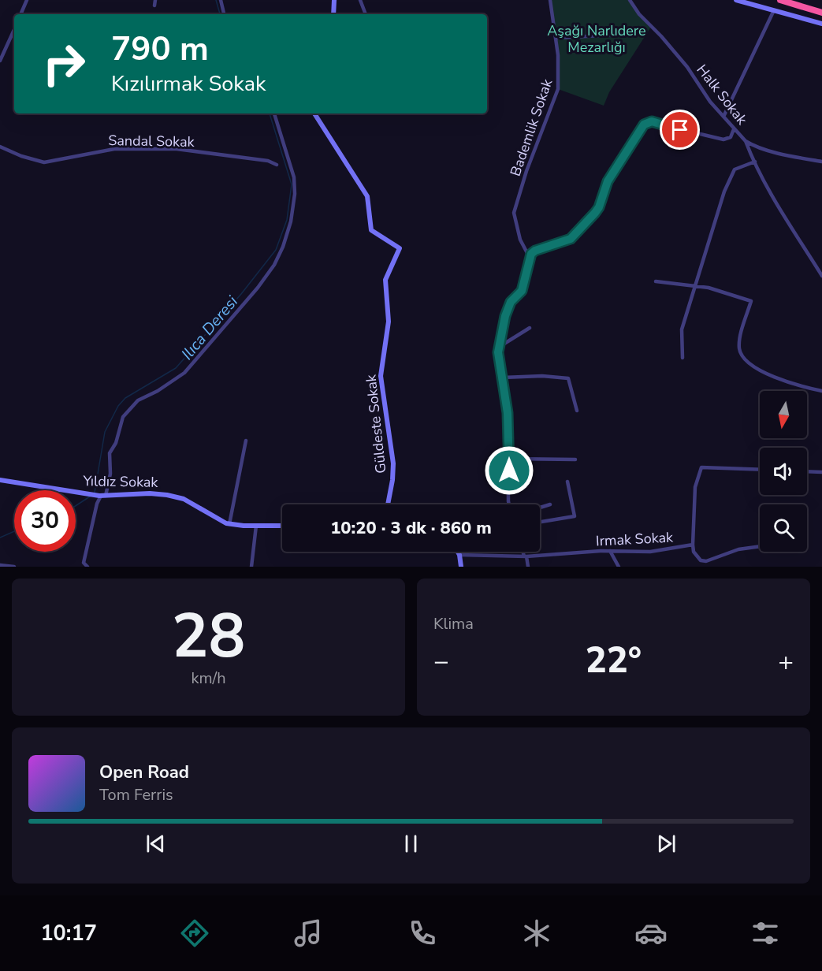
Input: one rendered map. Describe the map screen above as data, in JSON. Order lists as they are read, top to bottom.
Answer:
{
  "streets": {
    "street": [
      "Halk Sokak",
      "Bademlik Sokak",
      "Sandal Sokak",
      "Güldeste Sokak",
      "Yıldız Sokak",
      "Irmak Sokak"
    ]
  },
  "water": ["Ilıca Deresi"],
  "parks": ["Aşağı Narlıdere Mezarlığı"],
  "north": "bottom",
  "page": {
    "turn": ["790 m", "Kızılırmak Sokak"],
    "limit": "30",
    "trip": "10:20 · 3 dk · 860 m",
    "tile": [
      ["28", "km/h"],
      "Klima"
    ],
    "heat": ["−", "22°", "+"],
    "song": ["Open Road", "Tom Ferris"],
    "tabs": "10:17"
  }
}
